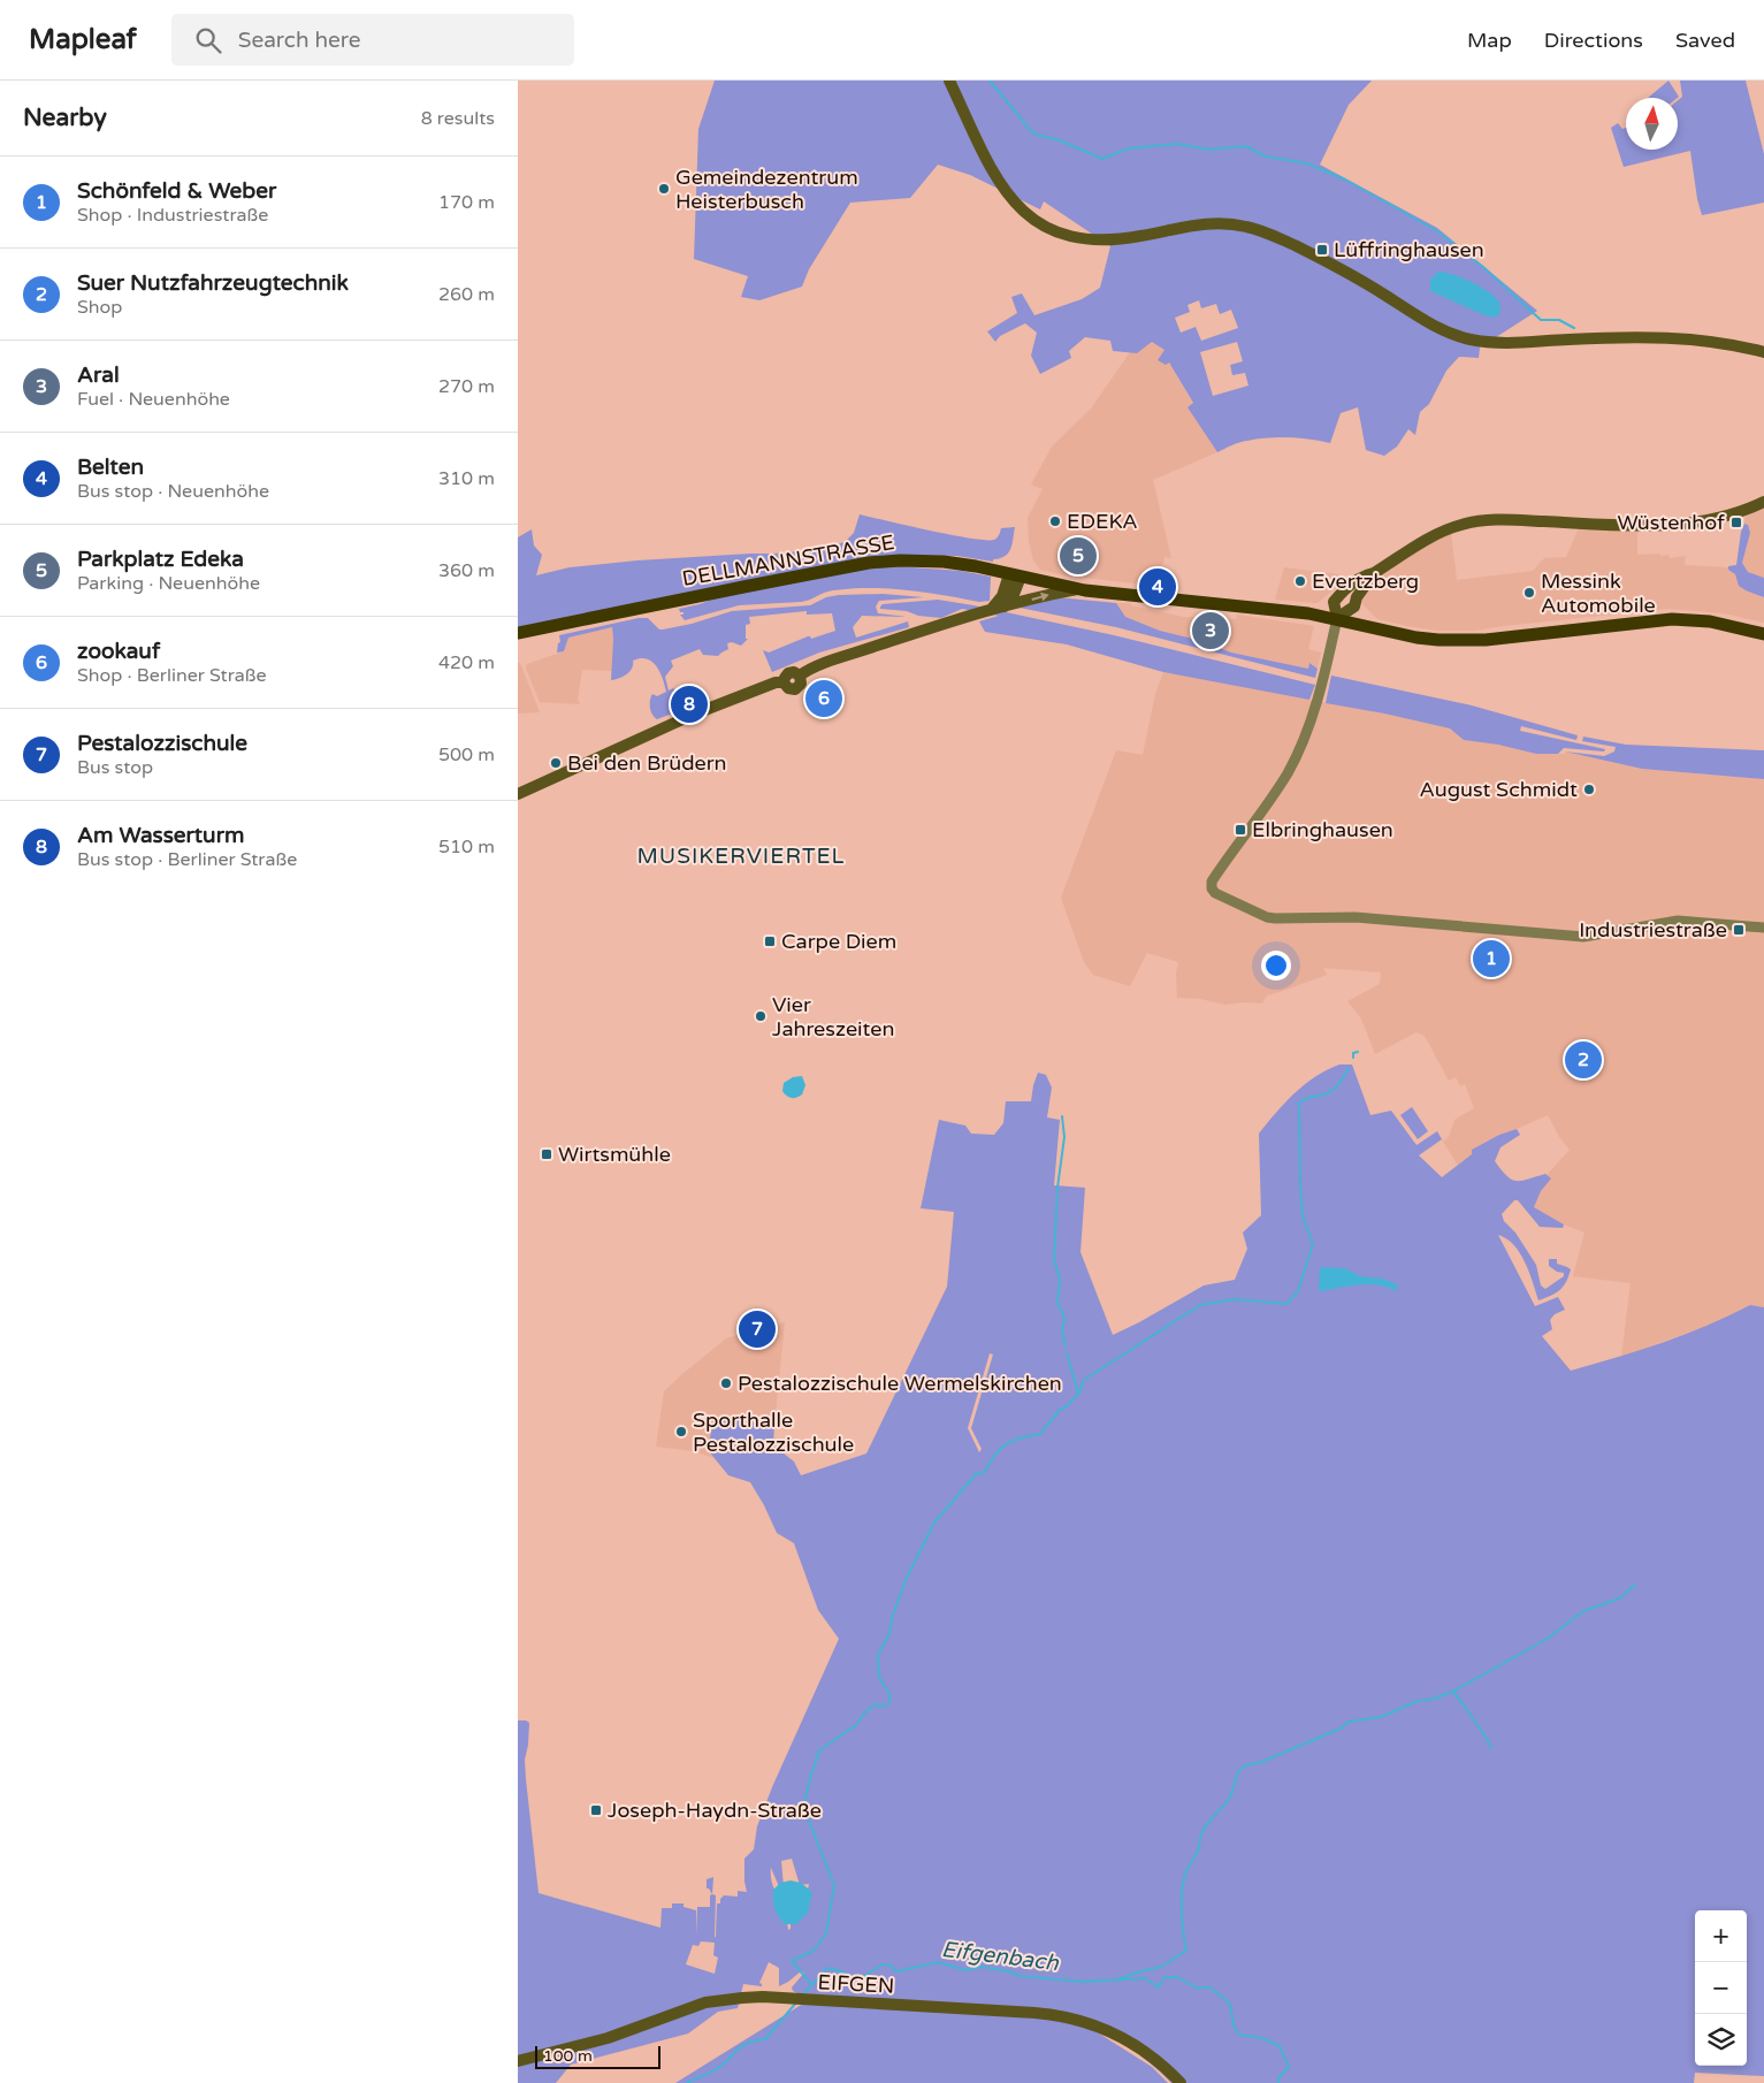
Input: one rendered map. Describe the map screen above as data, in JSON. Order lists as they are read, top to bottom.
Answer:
{
  "streets": {
    "main road": ["DELLMANNSTRASSE", "EIFGEN"]
  },
  "districts": ["MUSIKERVIERTEL"],
  "water": ["Eifgenbach"],
  "places": {
    "other": [
      "Gemeindezentrum Heisterbusch",
      "EDEKA",
      "Evertzberg",
      "Messink Automobile",
      "Bei den Brüdern",
      "August Schmidt",
      "Vier Jahreszeiten",
      "Pestalozzischule Wermelskirchen",
      "Sporthalle Pestalozzischule"
    ],
    "transit": [
      "Lüffringhausen",
      "Wüstenhof",
      "Elbringhausen",
      "Industriestraße",
      "Carpe Diem",
      "Wirtsmühle",
      "Joseph-Haydn-Straße"
    ]
  },
  "scale_bar": "100 m",
  "north": "top",
  "page": {
    "header": "Mapleaf",
    "search": "Search here",
    "nav": ["Map", "Directions", "Saved"],
    "heading": ["Nearby", "8 results"],
    "list": [
      {
        "mark": "1",
        "name": "Schönfeld & Weber",
        "note": "Shop · Industriestraße",
        "value": "170 m"
      },
      {
        "mark": "2",
        "name": "Suer Nutzfahrzeugtechnik",
        "note": "Shop",
        "value": "260 m"
      },
      {
        "mark": "3",
        "name": "Aral",
        "note": "Fuel · Neuenhöhe",
        "value": "270 m"
      },
      {
        "mark": "4",
        "name": "Belten",
        "note": "Bus stop · Neuenhöhe",
        "value": "310 m"
      },
      {
        "mark": "5",
        "name": "Parkplatz Edeka",
        "note": "Parking · Neuenhöhe",
        "value": "360 m"
      },
      {
        "mark": "6",
        "name": "zookauf",
        "note": "Shop · Berliner Straße",
        "value": "420 m"
      },
      {
        "mark": "7",
        "name": "Pestalozzischule",
        "note": "Bus stop",
        "value": "500 m"
      },
      {
        "mark": "8",
        "name": "Am Wasserturm",
        "note": "Bus stop · Berliner Straße",
        "value": "510 m"
      }
    ],
    "pins": [
      "5",
      "4",
      "3",
      "6",
      "8",
      "1",
      "2",
      "7"
    ],
    "map_buttons": ["+", "−"],
    "scale": "100 m"
  }
}
